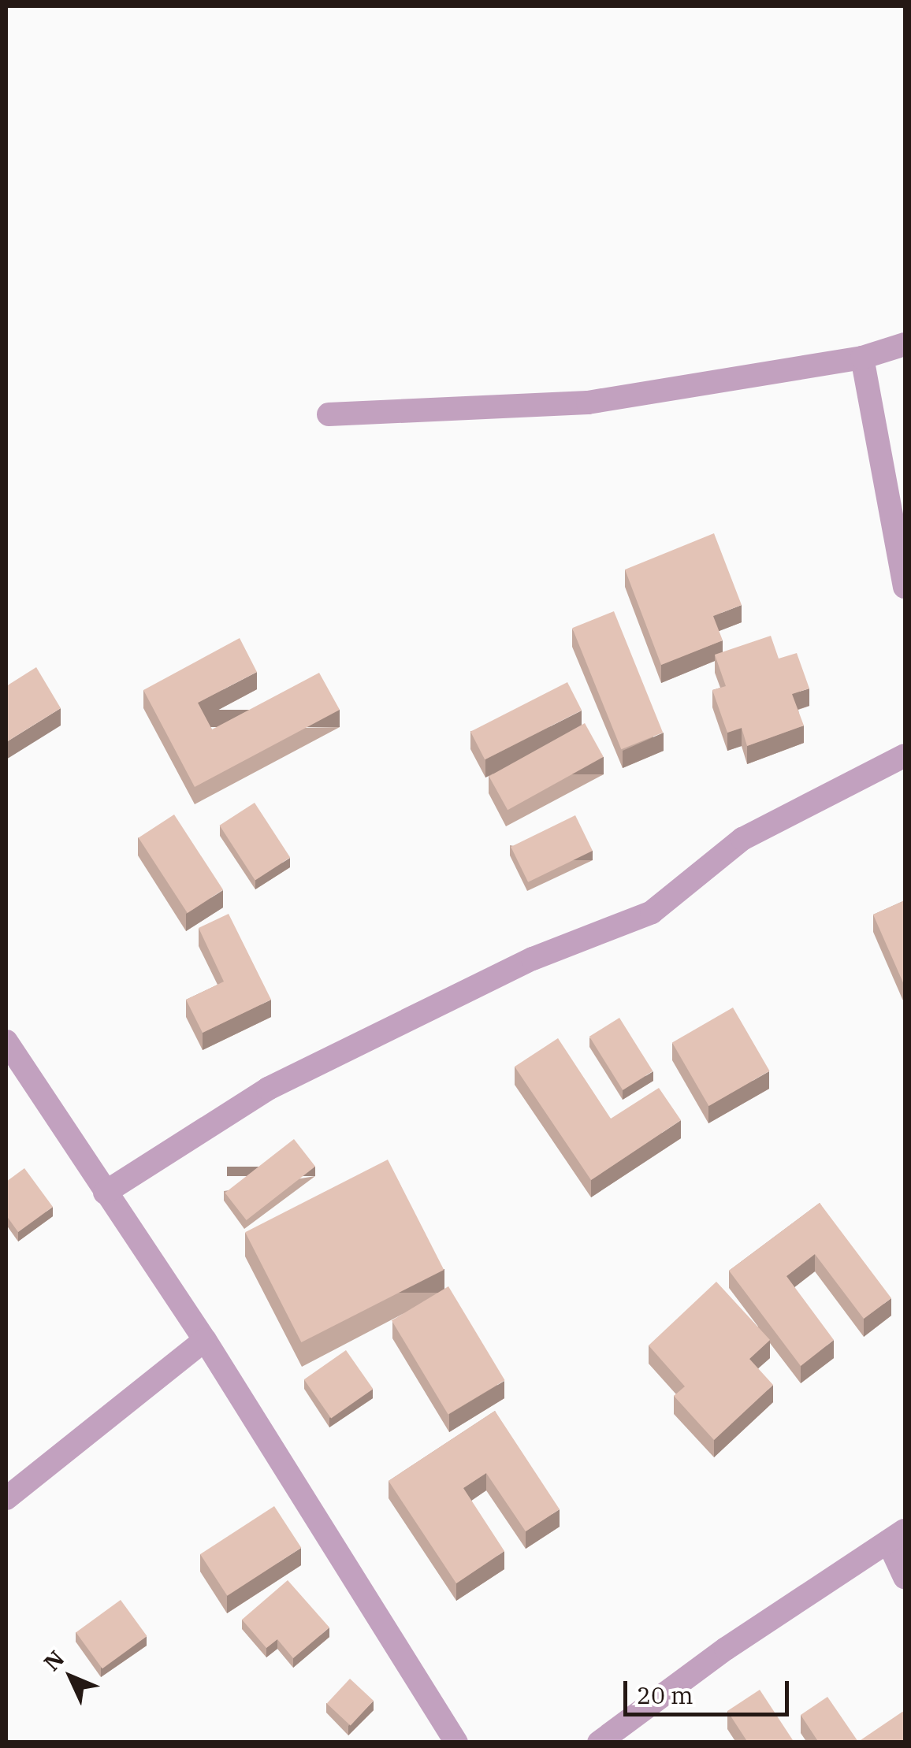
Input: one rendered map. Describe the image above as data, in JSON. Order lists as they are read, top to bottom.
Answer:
{
  "scale_bar": "20 m",
  "north": "top left"
}
